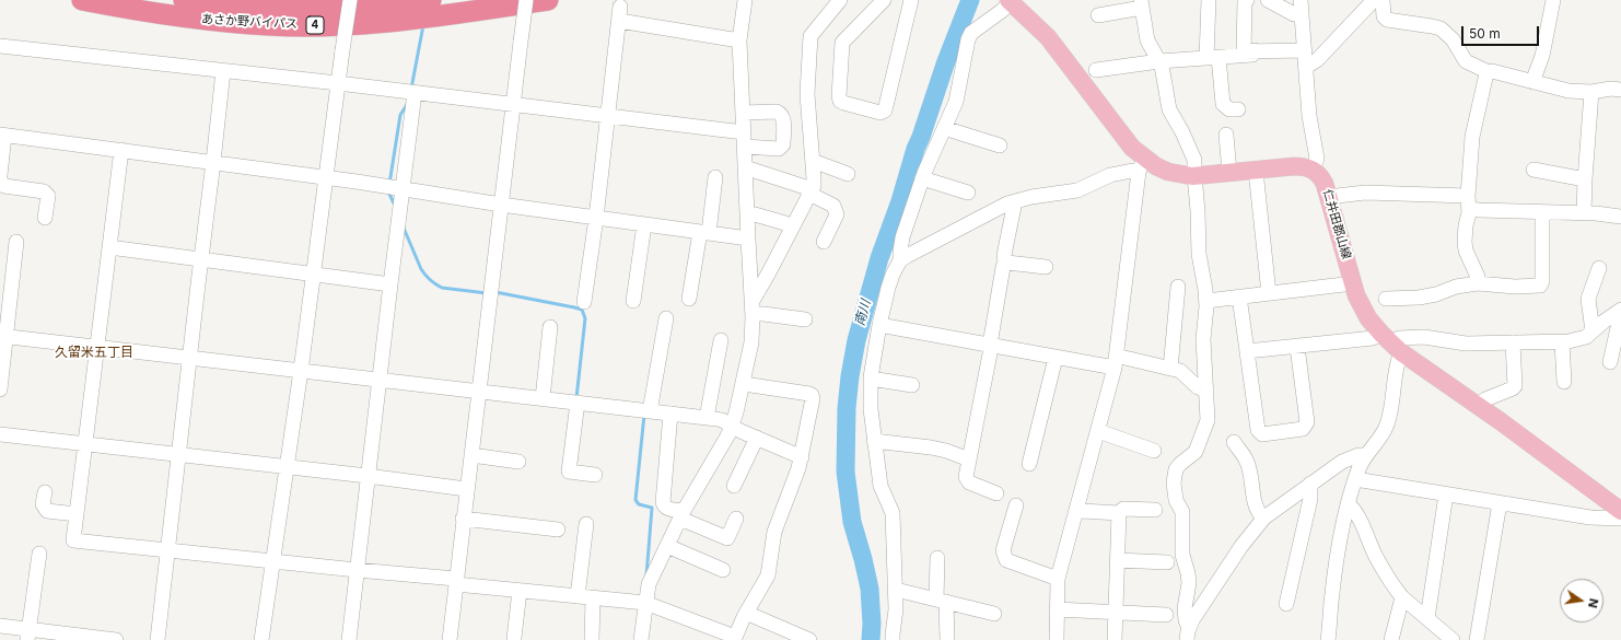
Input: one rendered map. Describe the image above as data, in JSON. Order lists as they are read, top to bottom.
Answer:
{
  "streets": {
    "highway": ["あさか野バイパス", "4"],
    "main road": ["仁井田郡山線"]
  },
  "districts": ["久留米五丁目"],
  "water": ["南川"],
  "scale_bar": "50 m",
  "north": "right"
}
